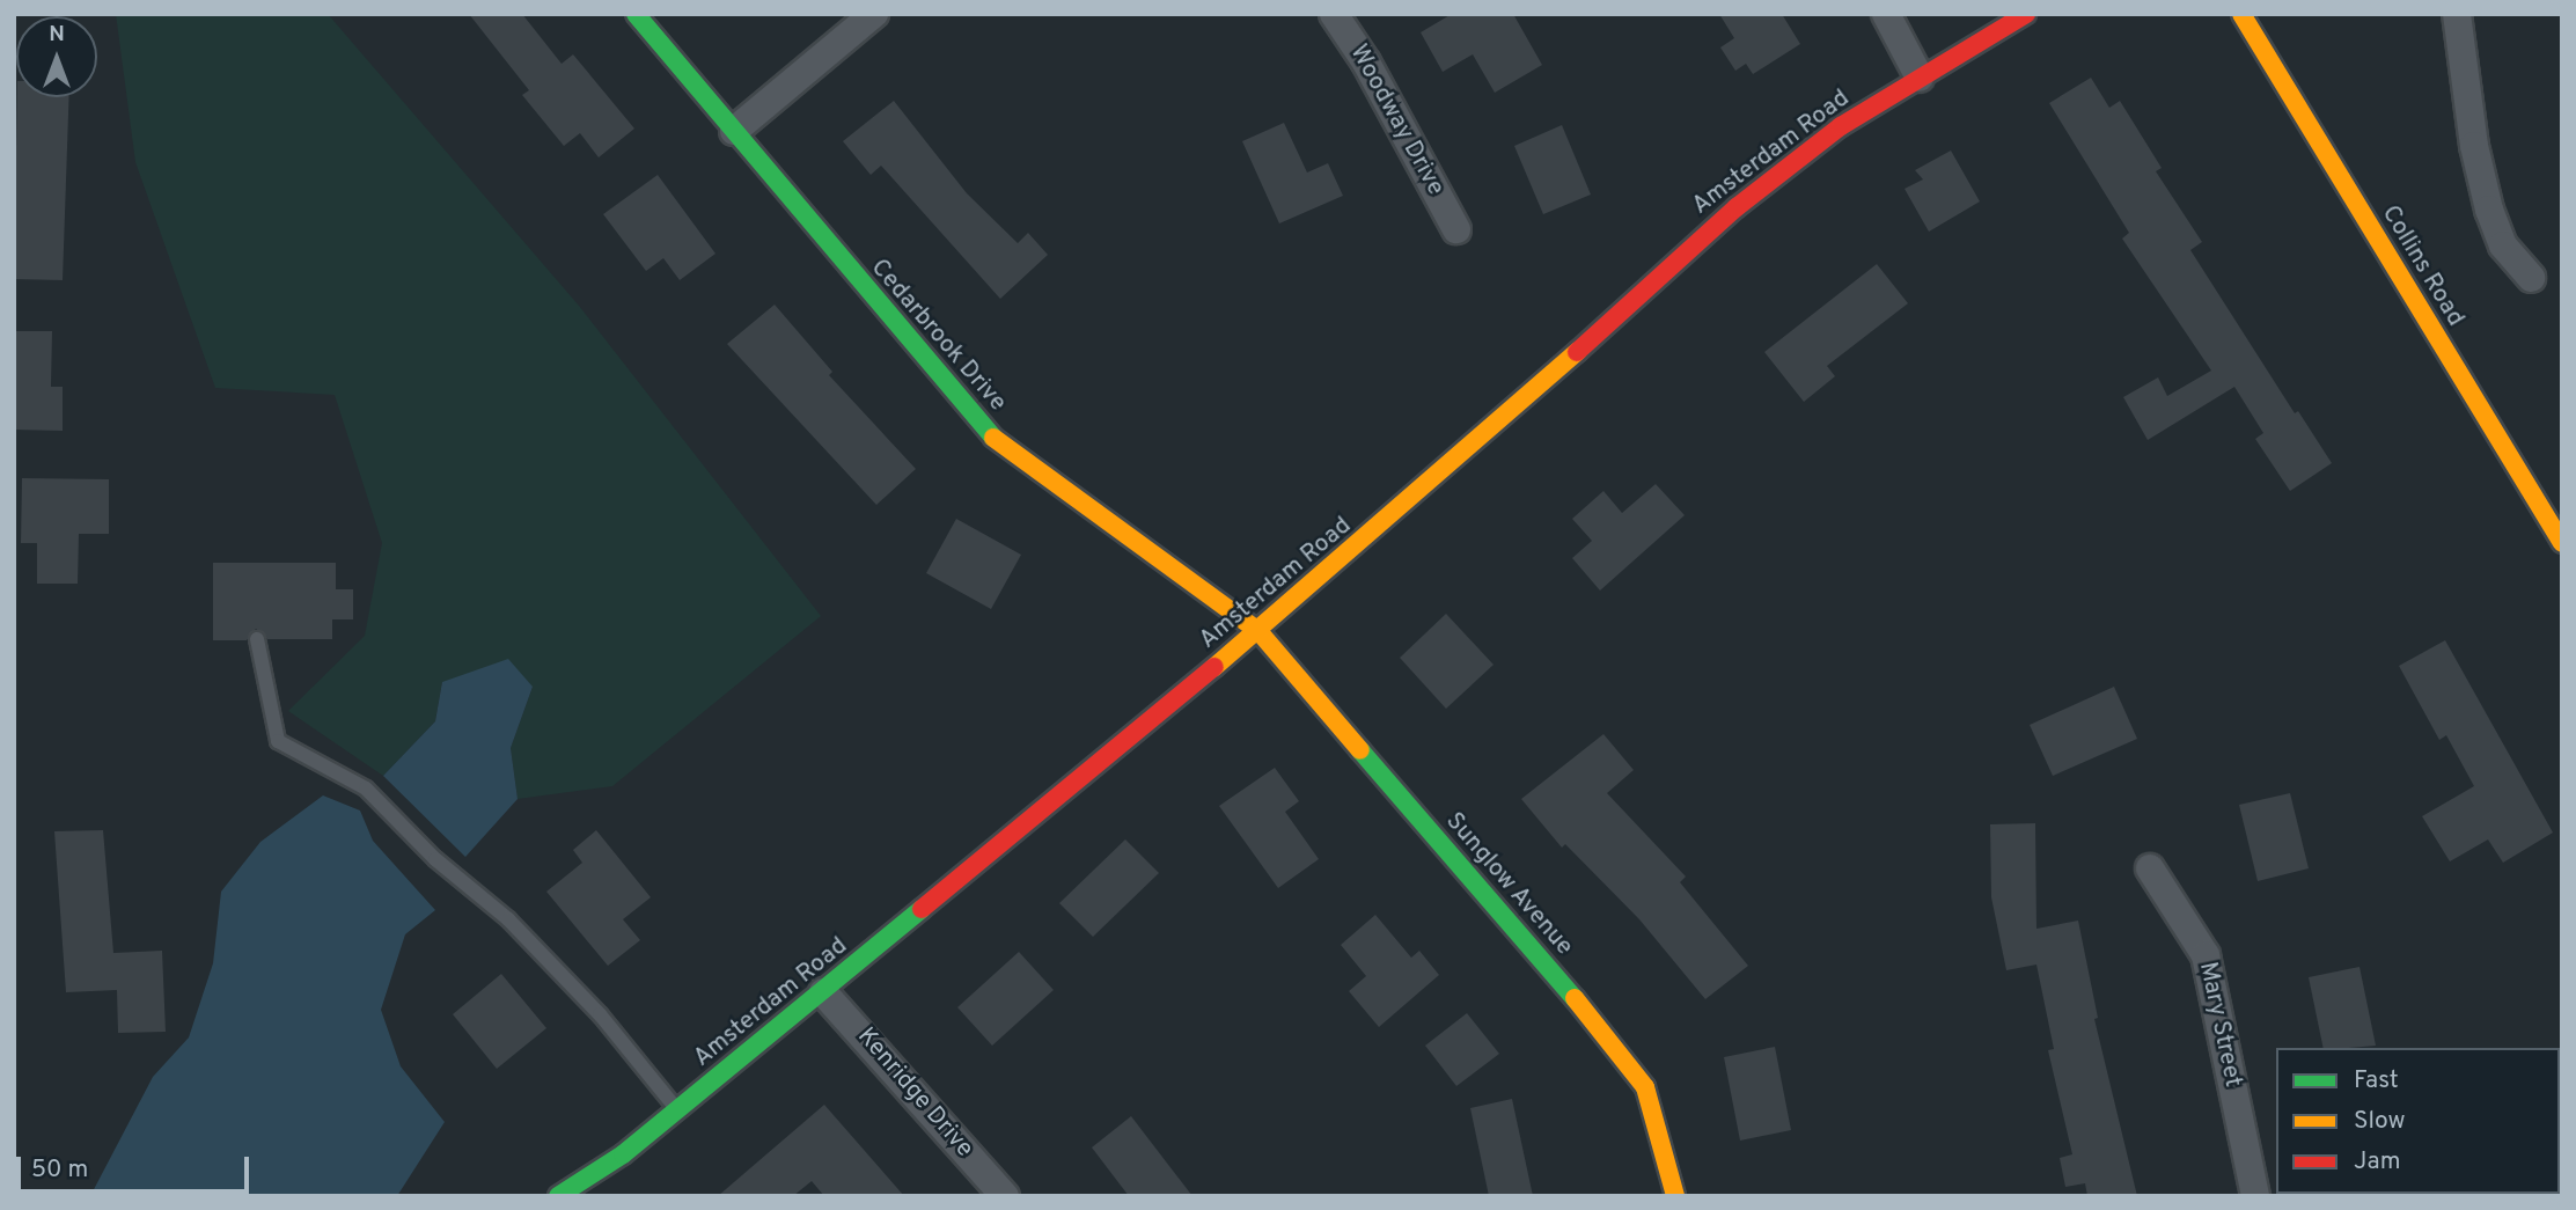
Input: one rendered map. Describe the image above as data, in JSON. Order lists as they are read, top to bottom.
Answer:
{
  "streets": {
    "main road": [
      "Amsterdam Road",
      "Collins Road",
      "Cedarbrook Drive",
      "Sunglow Avenue"
    ],
    "street": ["Woodway Drive", "Mary Street", "Kenridge Drive"]
  },
  "crossings": [
    ["Amsterdam Road", "Cedarbrook Drive"],
    ["Amsterdam Road", "Sunglow Avenue"],
    ["Amsterdam Road", "Kenridge Drive"],
    ["Cedarbrook Drive", "Sunglow Avenue"]
  ],
  "legend": ["Fast", "Slow", "Jam"],
  "scale_bar": "50 m",
  "north": "top"
}
